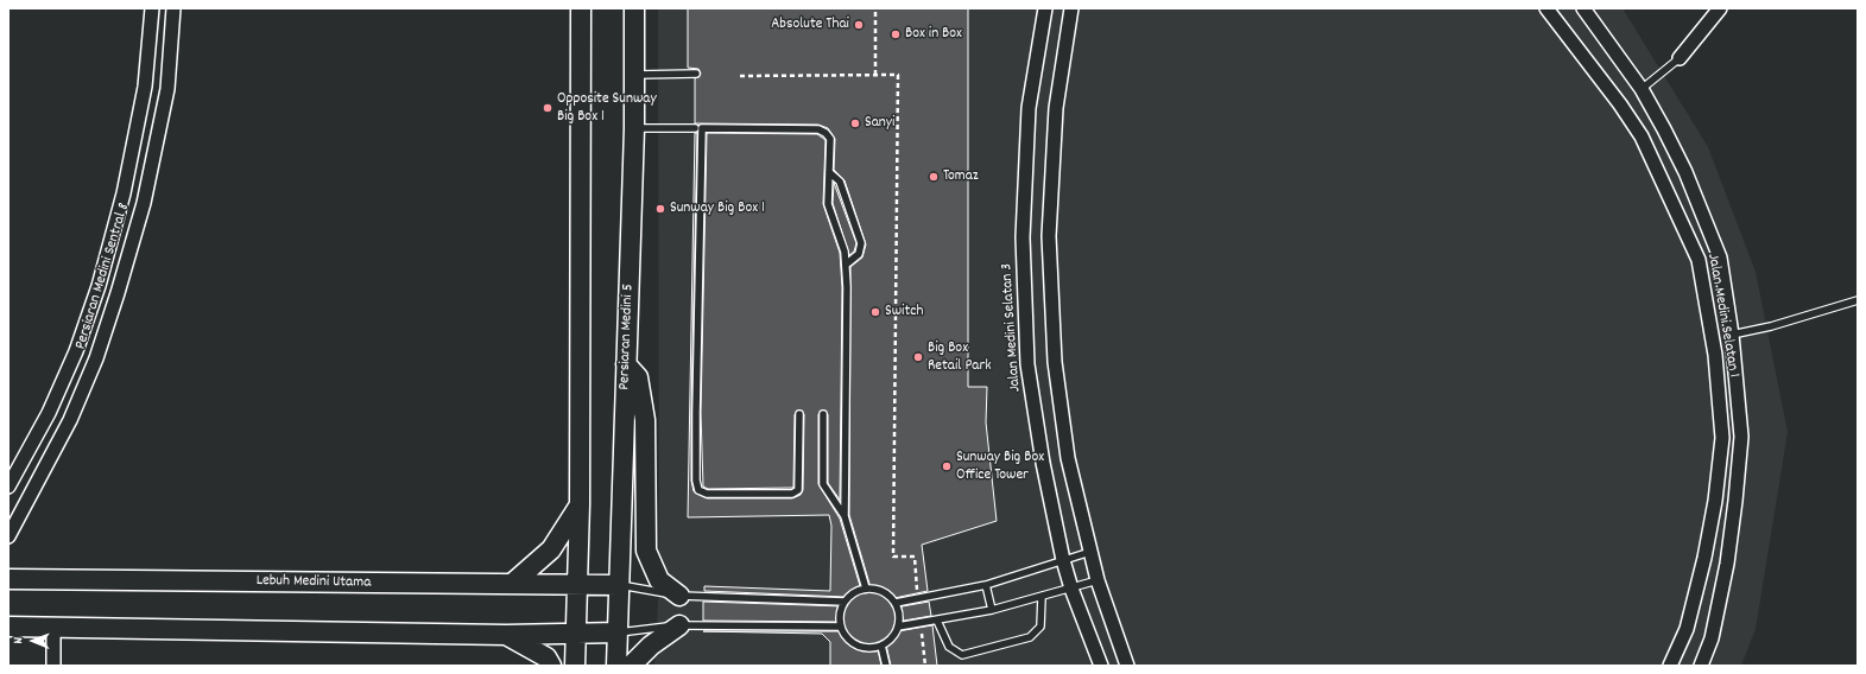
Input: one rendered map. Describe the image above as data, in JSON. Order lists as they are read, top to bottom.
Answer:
{
  "streets": {
    "street": [
      "Persiaran Medini Sentral 8",
      "Jalan Medini Selatan 1",
      "Jalan Medini Selatan 3",
      "Persiaran Medini 5",
      "Lebuh Medini Utama"
    ]
  },
  "crossings": [
    ["Persiaran Medini 5", "Lebuh Medini Utama"]
  ],
  "places": [
    "Absolute Thai",
    "Box in Box",
    "Opposite Sunway Big Box 1",
    "Sanyi",
    "Tomaz",
    "Sunway Big Box 1",
    "Switch",
    "Big Box Retail Park",
    "Sunway Big Box Office Tower"
  ],
  "north": "left"
}
